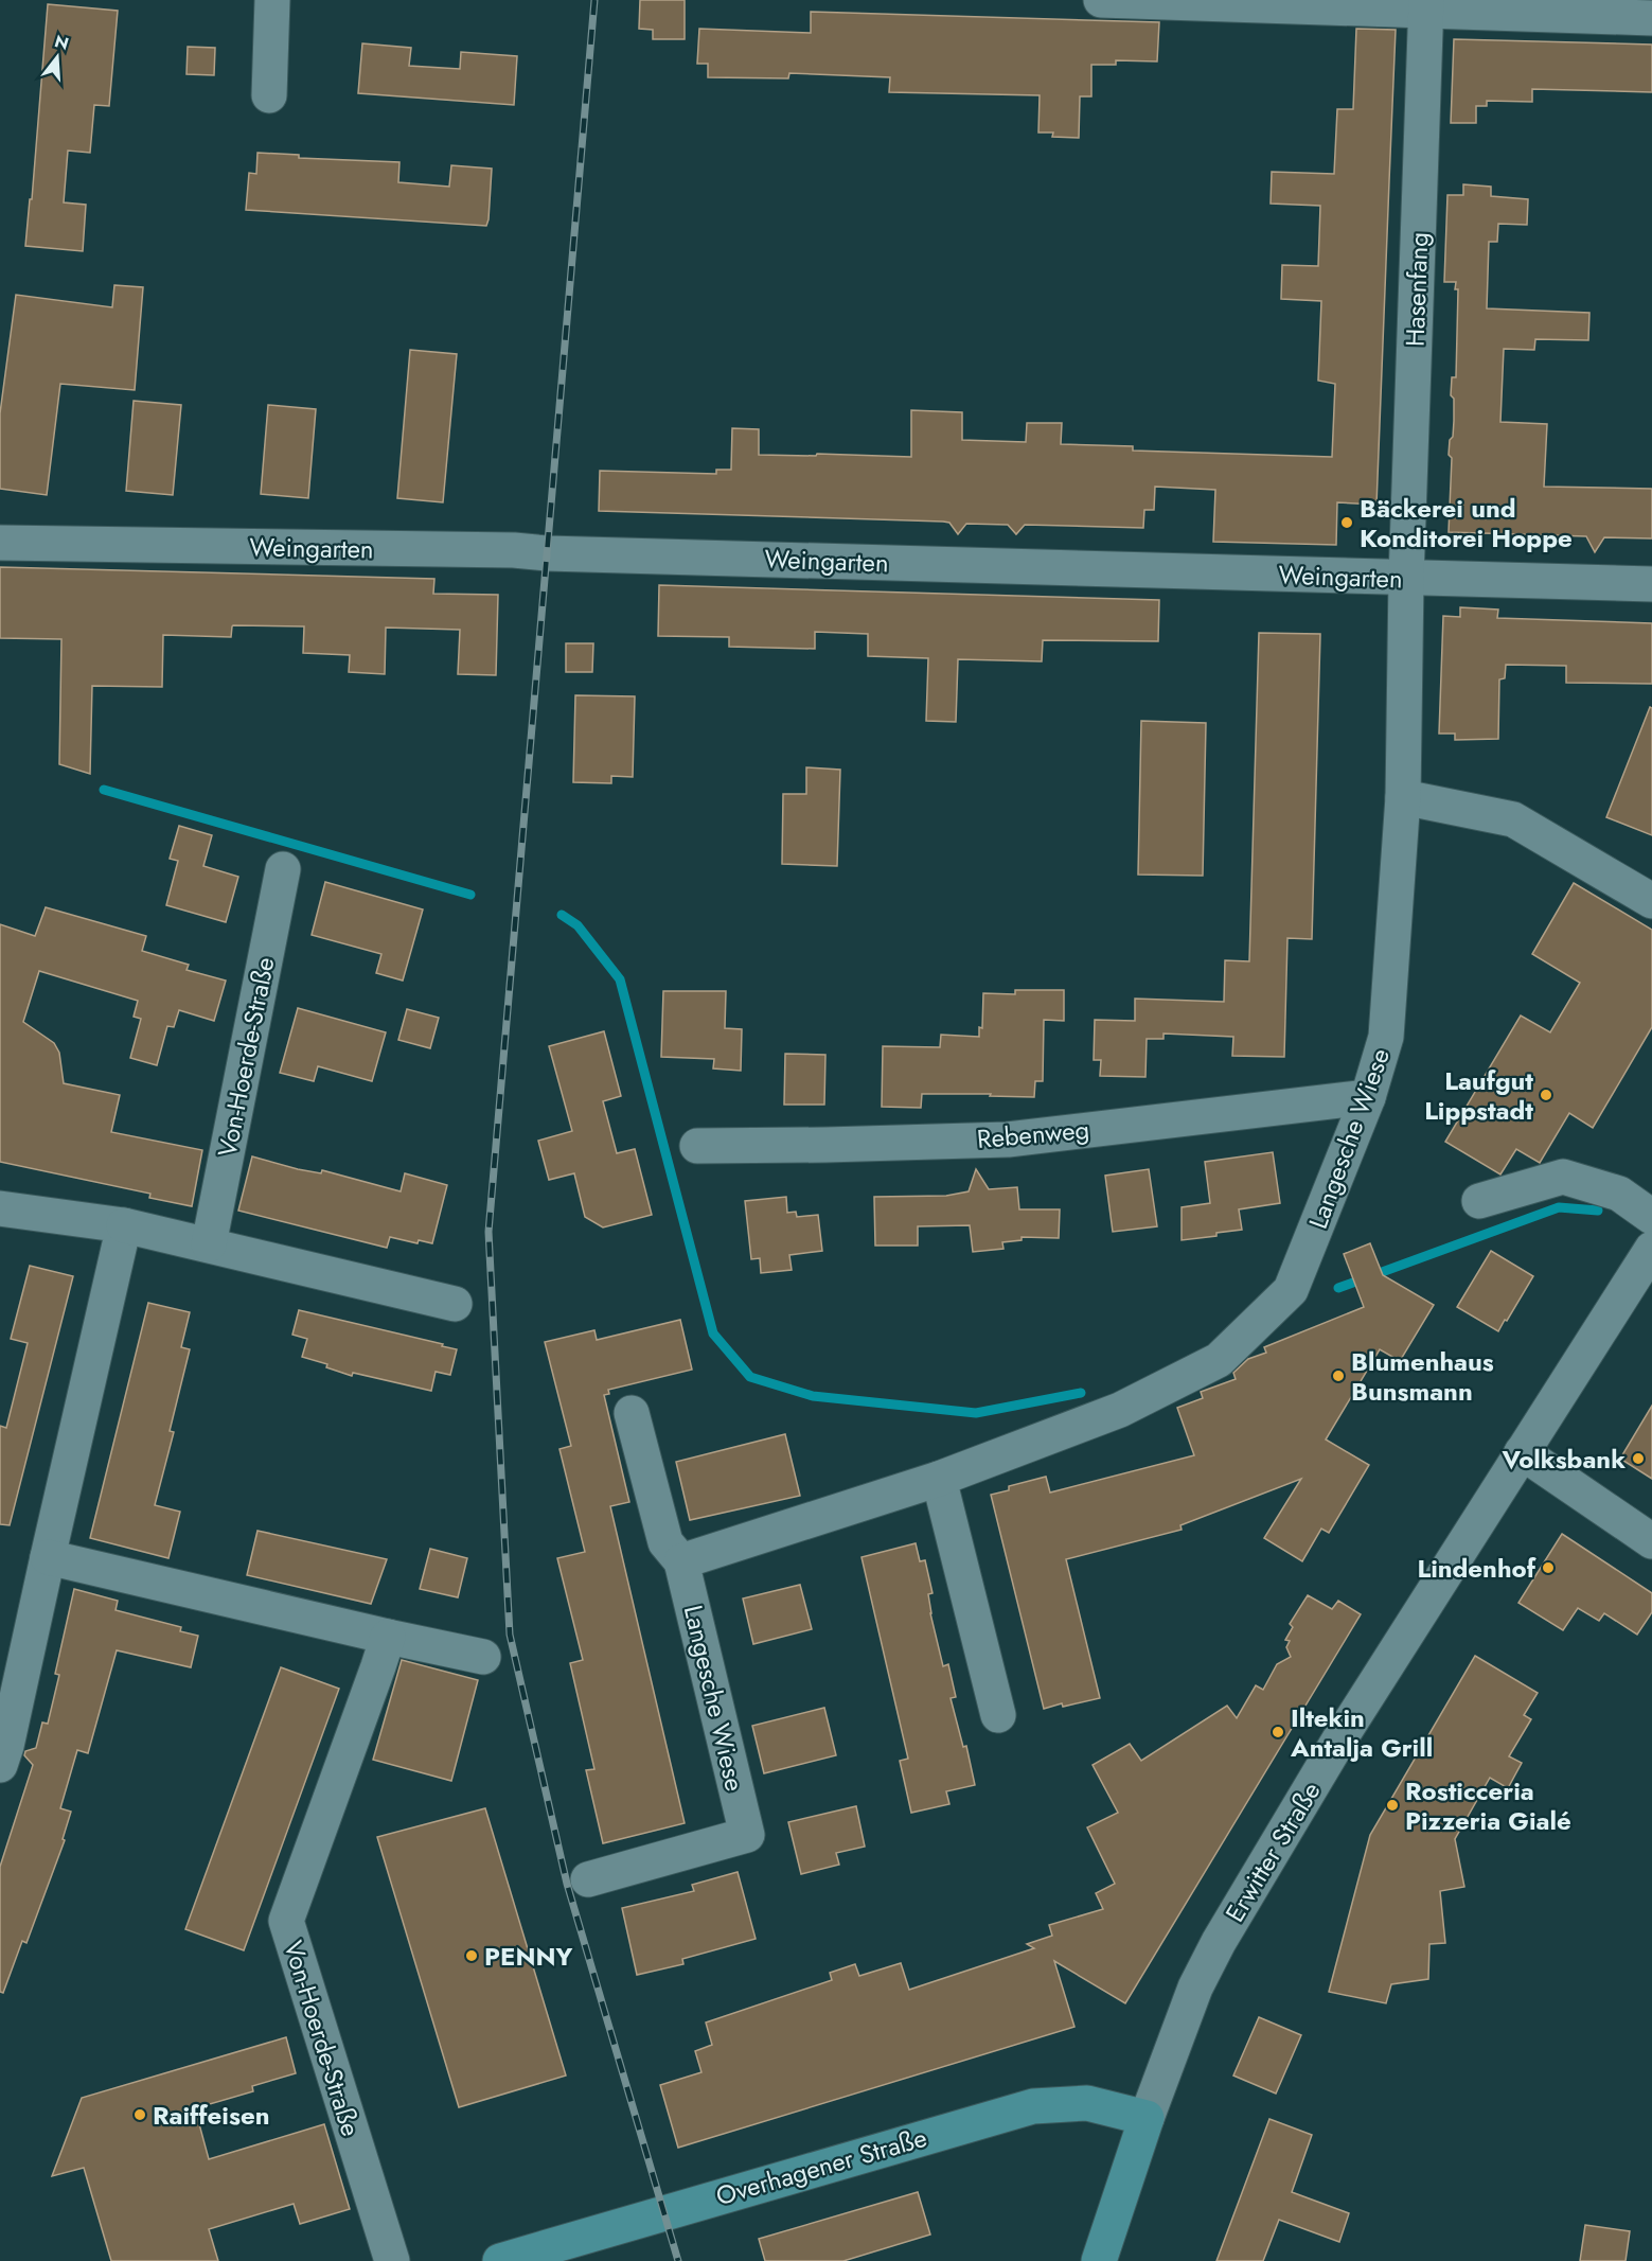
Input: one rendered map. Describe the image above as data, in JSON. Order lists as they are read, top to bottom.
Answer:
{
  "streets": {
    "main road": ["Erwitter Straße", "Overhagener Straße"],
    "street": [
      "Hasenfang",
      "Weingarten",
      "Von-Hoerde-Straße",
      "Rebenweg",
      "Langesche Wiese"
    ]
  },
  "crossings": [
    ["Hasenfang", "Weingarten"],
    ["Hasenfang", "Langesche Wiese"],
    ["Weingarten", "Langesche Wiese"],
    ["Rebenweg", "Langesche Wiese"],
    ["Erwitter Straße", "Overhagener Straße"]
  ],
  "places": [
    "Bäckerei und Konditorei Hoppe",
    "Laufgut Lippstadt",
    "Blumenhaus Bunsmann",
    "Volksbank",
    "Lindenhof",
    "Iltekin Antalja Grill",
    "Rosticceria Pizzeria Gialé",
    "PENNY",
    "Raiffeisen"
  ],
  "north": "top"
}
